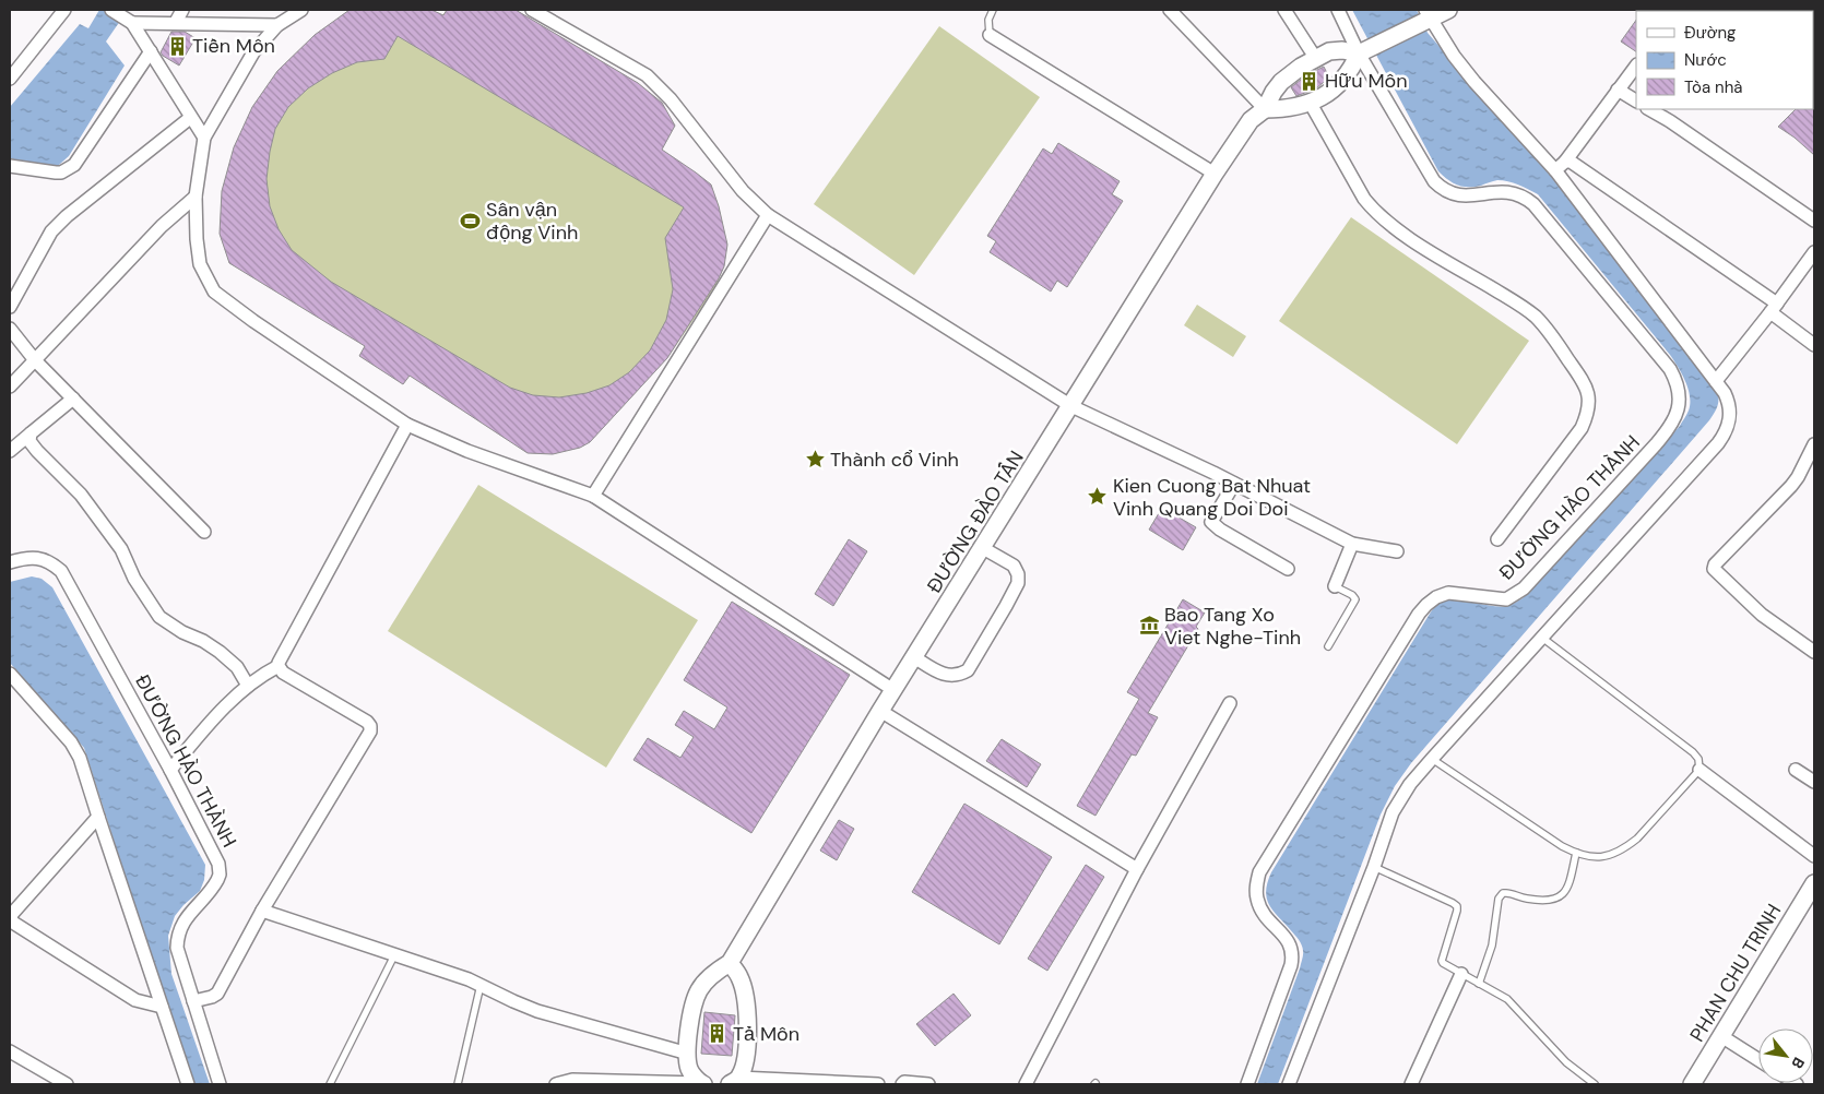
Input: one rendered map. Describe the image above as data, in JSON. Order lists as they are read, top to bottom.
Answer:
{
  "streets": {
    "street": ["ĐƯỜNG HÀO THÀNH", "ĐƯỜNG ĐÀO TẤN", "PHAN CHU TRINH"]
  },
  "crossings": [
    ["ĐƯỜNG HÀO THÀNH", "ĐƯỜNG ĐÀO TẤN"]
  ],
  "places": {
    "building": ["Tiền Môn", "Hữu Môn", "Tả Môn"],
    "sports": ["Sân vận động Vinh"],
    "place": ["Thành cổ Vinh", "Kien Cuong Bat Nhuat Vinh Quang Doi Doi"],
    "museum": ["Bao Tang Xo Viet Nghe-Tinh"]
  },
  "legend": ["Đường", "Nước", "Tòa nhà"],
  "north": "bottom right"
}
